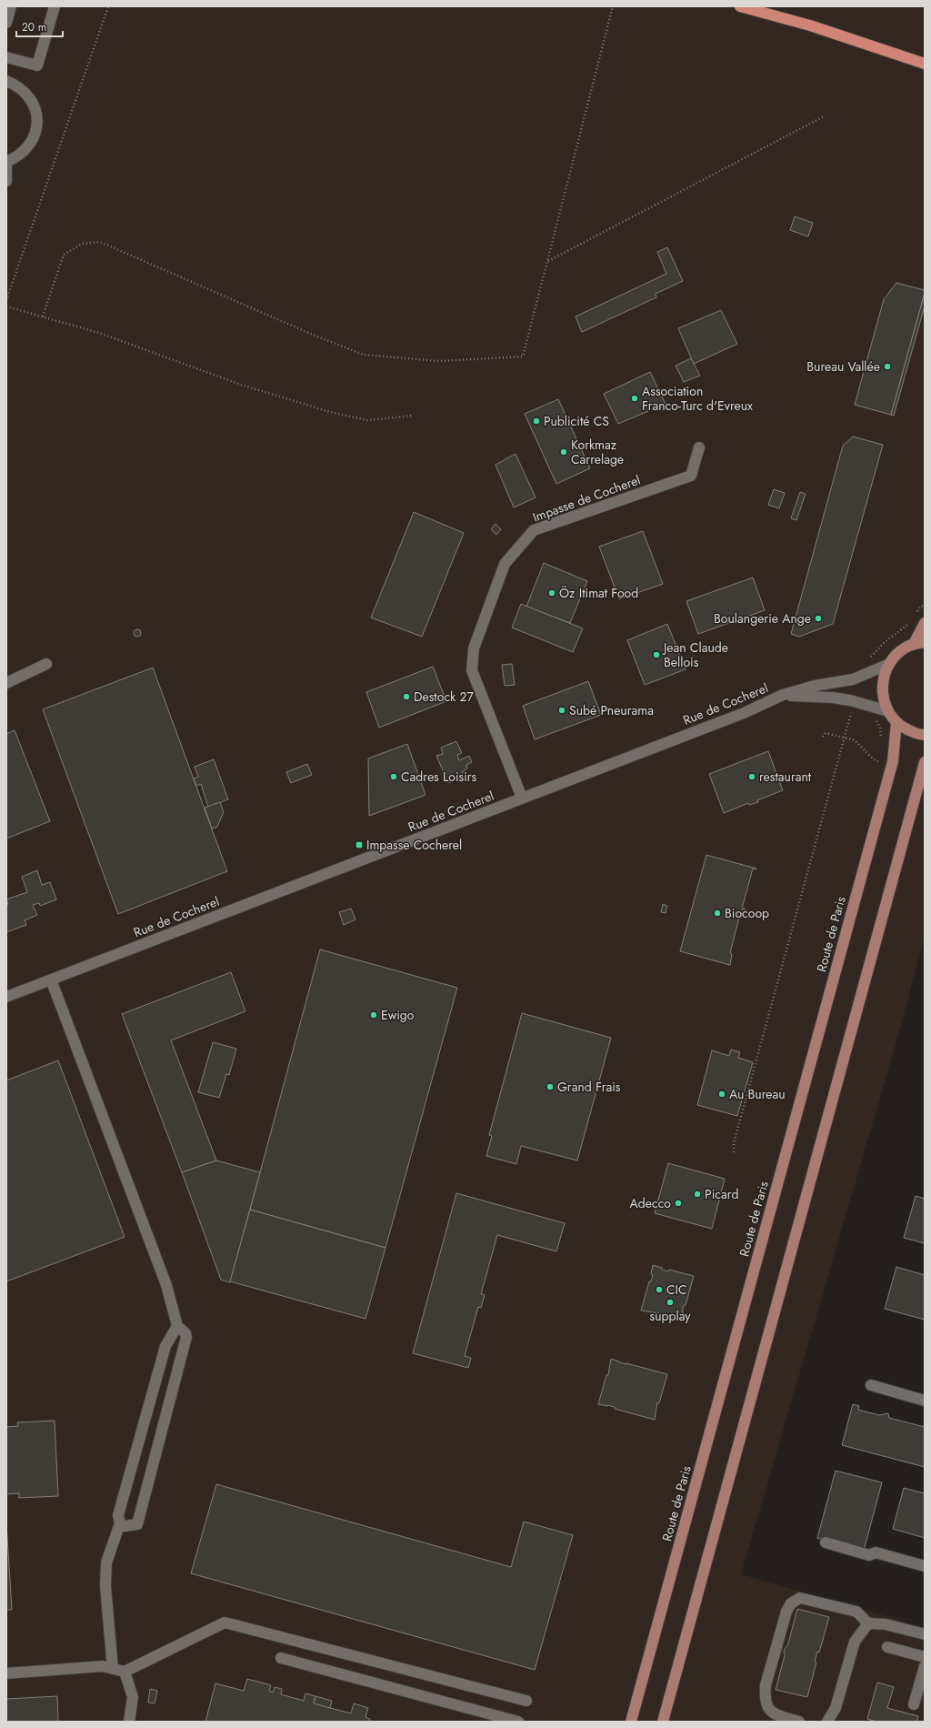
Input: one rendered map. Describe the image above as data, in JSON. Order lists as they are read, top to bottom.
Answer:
{
  "streets": {
    "main road": ["Route de Paris"],
    "street": ["Impasse de Cocherel", "Rue de Cocherel"]
  },
  "crossings": [
    ["Impasse de Cocherel", "Rue de Cocherel"]
  ],
  "places": {
    "other": [
      "Bureau Vallée",
      "Association Franco-Turc d'Evreux",
      "Publicité CS",
      "Korkmaz Carrelage",
      "Öz Itimat Food",
      "Boulangerie Ange",
      "Jean Claude Bellois",
      "Destock 27",
      "Subé Pneurama",
      "Cadres Loisirs",
      "restaurant",
      "Biocoop",
      "Ewigo",
      "Grand Frais",
      "Au Bureau",
      "Picard",
      "Adecco",
      "CIC",
      "supplay"
    ],
    "transit": ["Impasse Cocherel"]
  },
  "scale_bar": "20 m"
}
